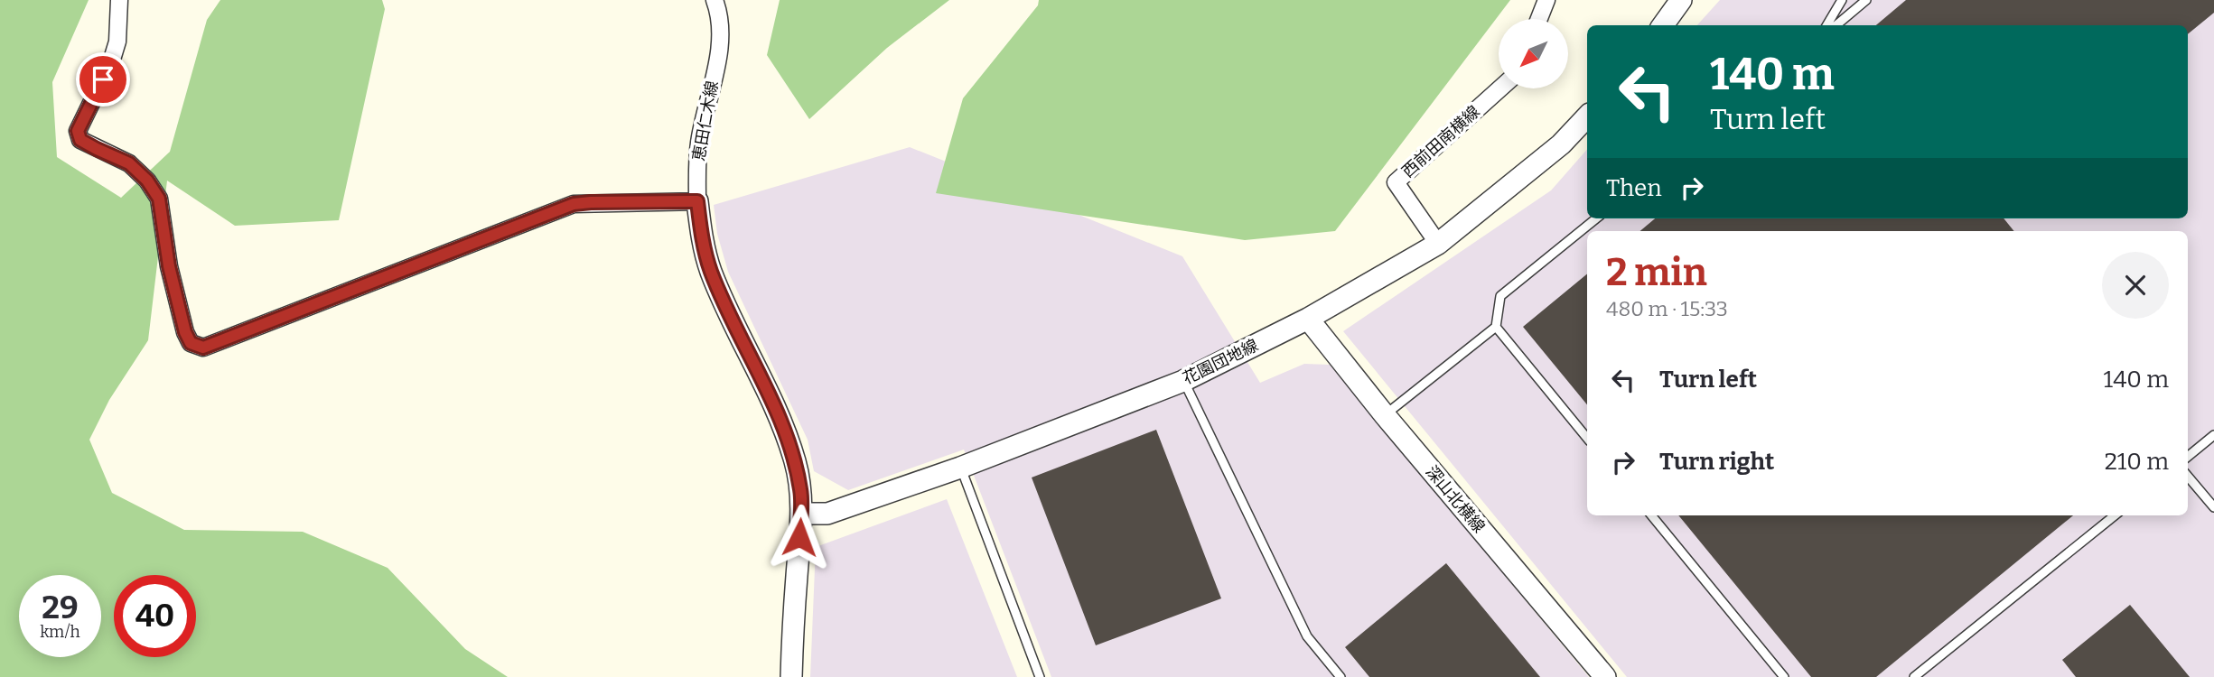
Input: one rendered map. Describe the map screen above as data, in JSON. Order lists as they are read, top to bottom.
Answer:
{
  "streets": {
    "street": [
      "恵田仁木線",
      "西前田南横線",
      "花園団地線",
      "深山北横線"
    ]
  },
  "crossings": [
    ["恵田仁木線", "花園団地線"],
    ["西前田南横線", "花園団地線"],
    ["花園団地線", "深山北横線"]
  ],
  "north": "bottom left",
  "page": {
    "turn": ["140 m", "Turn left"],
    "then": "Then",
    "heading": ["2 min", "480 m · 15:33"],
    "list": [
      {
        "name": "Turn left",
        "value": "140 m"
      },
      {
        "name": "Turn right",
        "value": "210 m"
      }
    ],
    "speed": "29 km/h",
    "limit": "40"
  }
}
